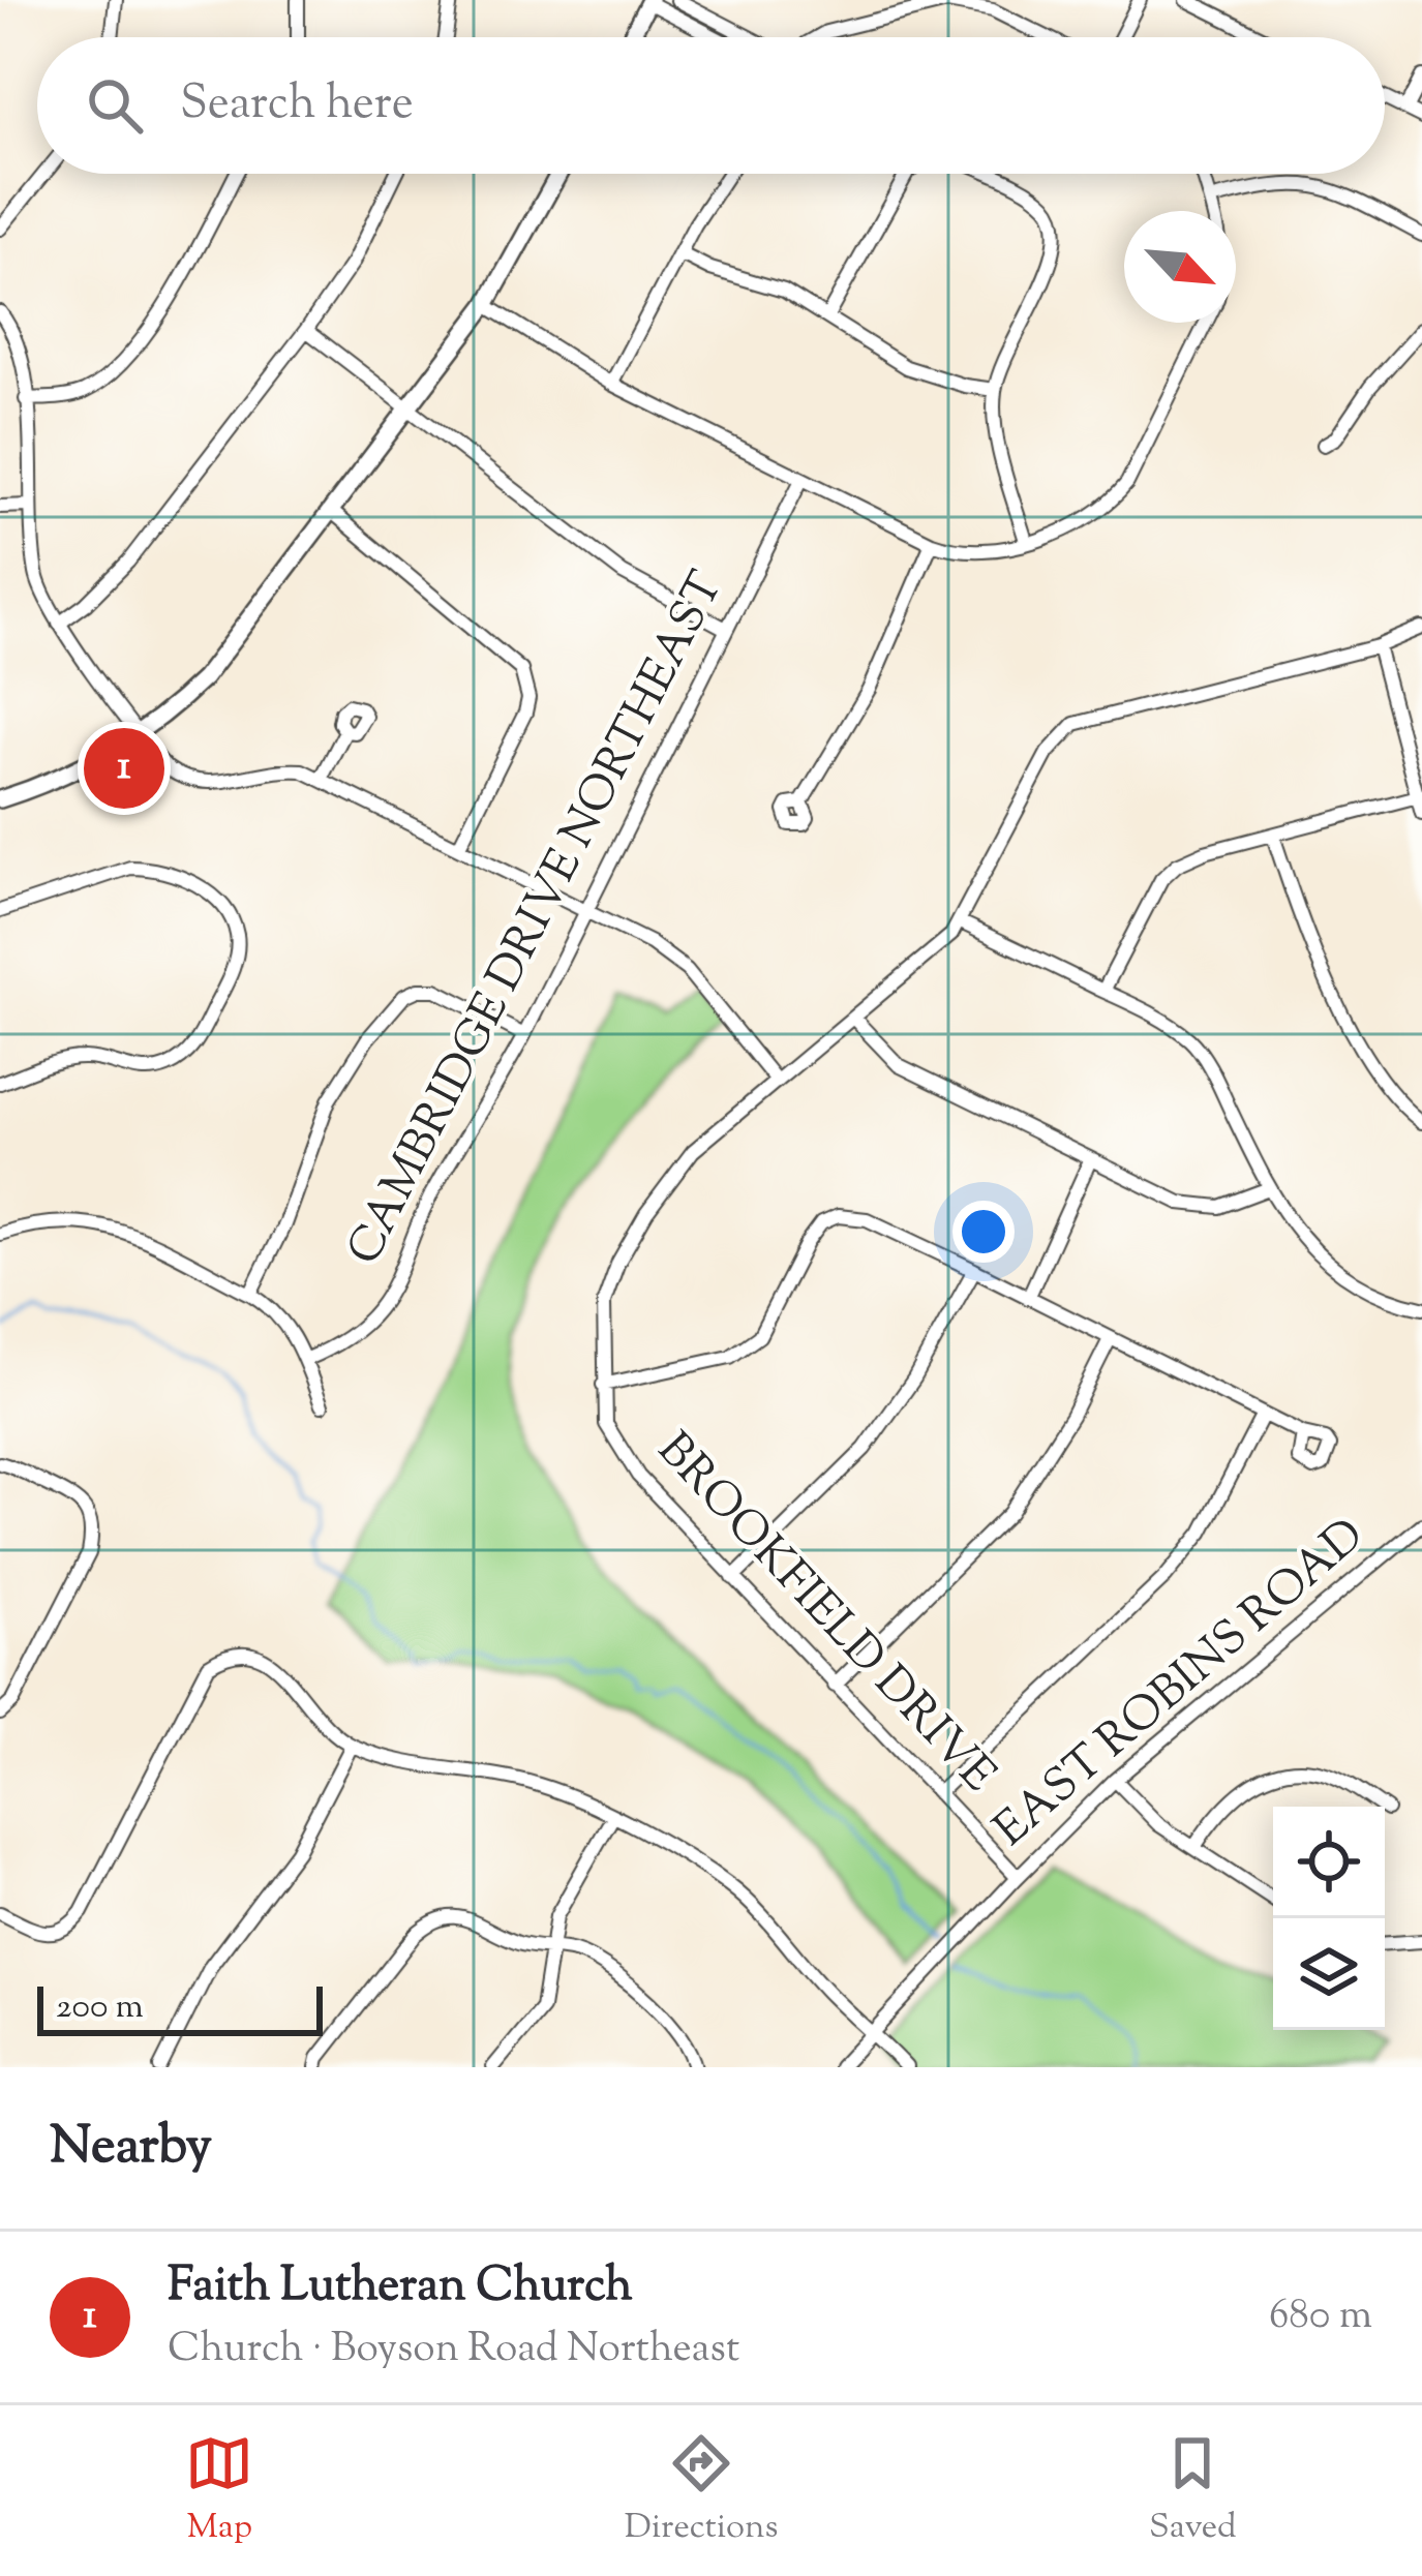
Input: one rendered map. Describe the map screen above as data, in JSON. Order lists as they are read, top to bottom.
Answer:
{
  "streets": {
    "street": ["CAMBRIDGE DRIVE NORTHEAST", "BROOKFIELD DRIVE", "EAST ROBINS ROAD"]
  },
  "crossings": [
    ["BROOKFIELD DRIVE", "EAST ROBINS ROAD"]
  ],
  "scale_bar": "200 m",
  "north": "bottom right",
  "page": {
    "search": "Search here",
    "pins": "1",
    "scale": "200 m",
    "heading": "Nearby",
    "list": [
      {
        "mark": "1",
        "name": "Faith Lutheran Church",
        "note": "Church · Boyson Road Northeast",
        "value": "680 m"
      }
    ],
    "nav": ["Map", "Directions", "Saved"]
  }
}
